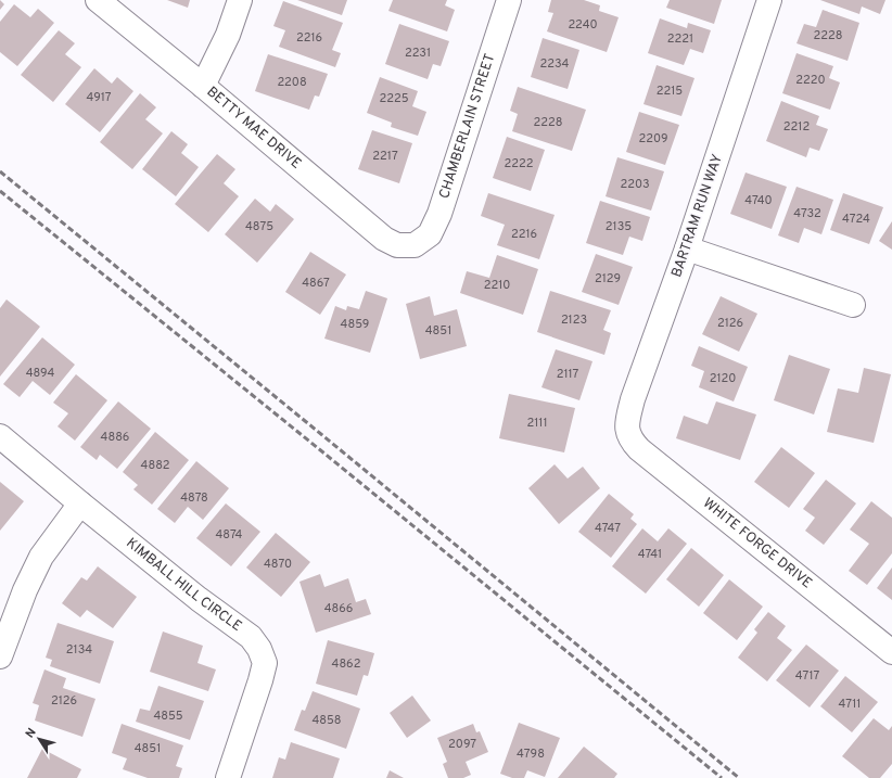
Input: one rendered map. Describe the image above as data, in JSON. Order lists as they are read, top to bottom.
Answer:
{
  "streets": {
    "street": [
      "CHAMBERLAIN STREET",
      "BETTY MAE DRIVE",
      "BARTRAM RUN WAY",
      "WHITE FORGE DRIVE",
      "KIMBALL HILL CIRCLE"
    ]
  },
  "crossings": [
    ["CHAMBERLAIN STREET", "BETTY MAE DRIVE"],
    ["BARTRAM RUN WAY", "WHITE FORGE DRIVE"]
  ],
  "house_numbers": [
    "2240",
    "2228",
    "2216",
    "2221",
    "2231",
    "2234",
    "2220",
    "2208",
    "2215",
    "4917",
    "2225",
    "2228",
    "2212",
    "2209",
    "2217",
    "2222",
    "2203",
    "4740",
    "4732",
    "4724",
    "4875",
    "2135",
    "2216",
    "2129",
    "4867",
    "2210",
    "2123",
    "2126",
    "4859",
    "4851",
    "4894",
    "2117",
    "2120",
    "2111",
    "4886",
    "4882",
    "4878",
    "4747",
    "4874",
    "4741",
    "4870",
    "4866",
    "2134",
    "4862",
    "4717",
    "2126",
    "4711",
    "4855",
    "4858",
    "2097",
    "4851",
    "4798"
  ],
  "north": "top left"
}
